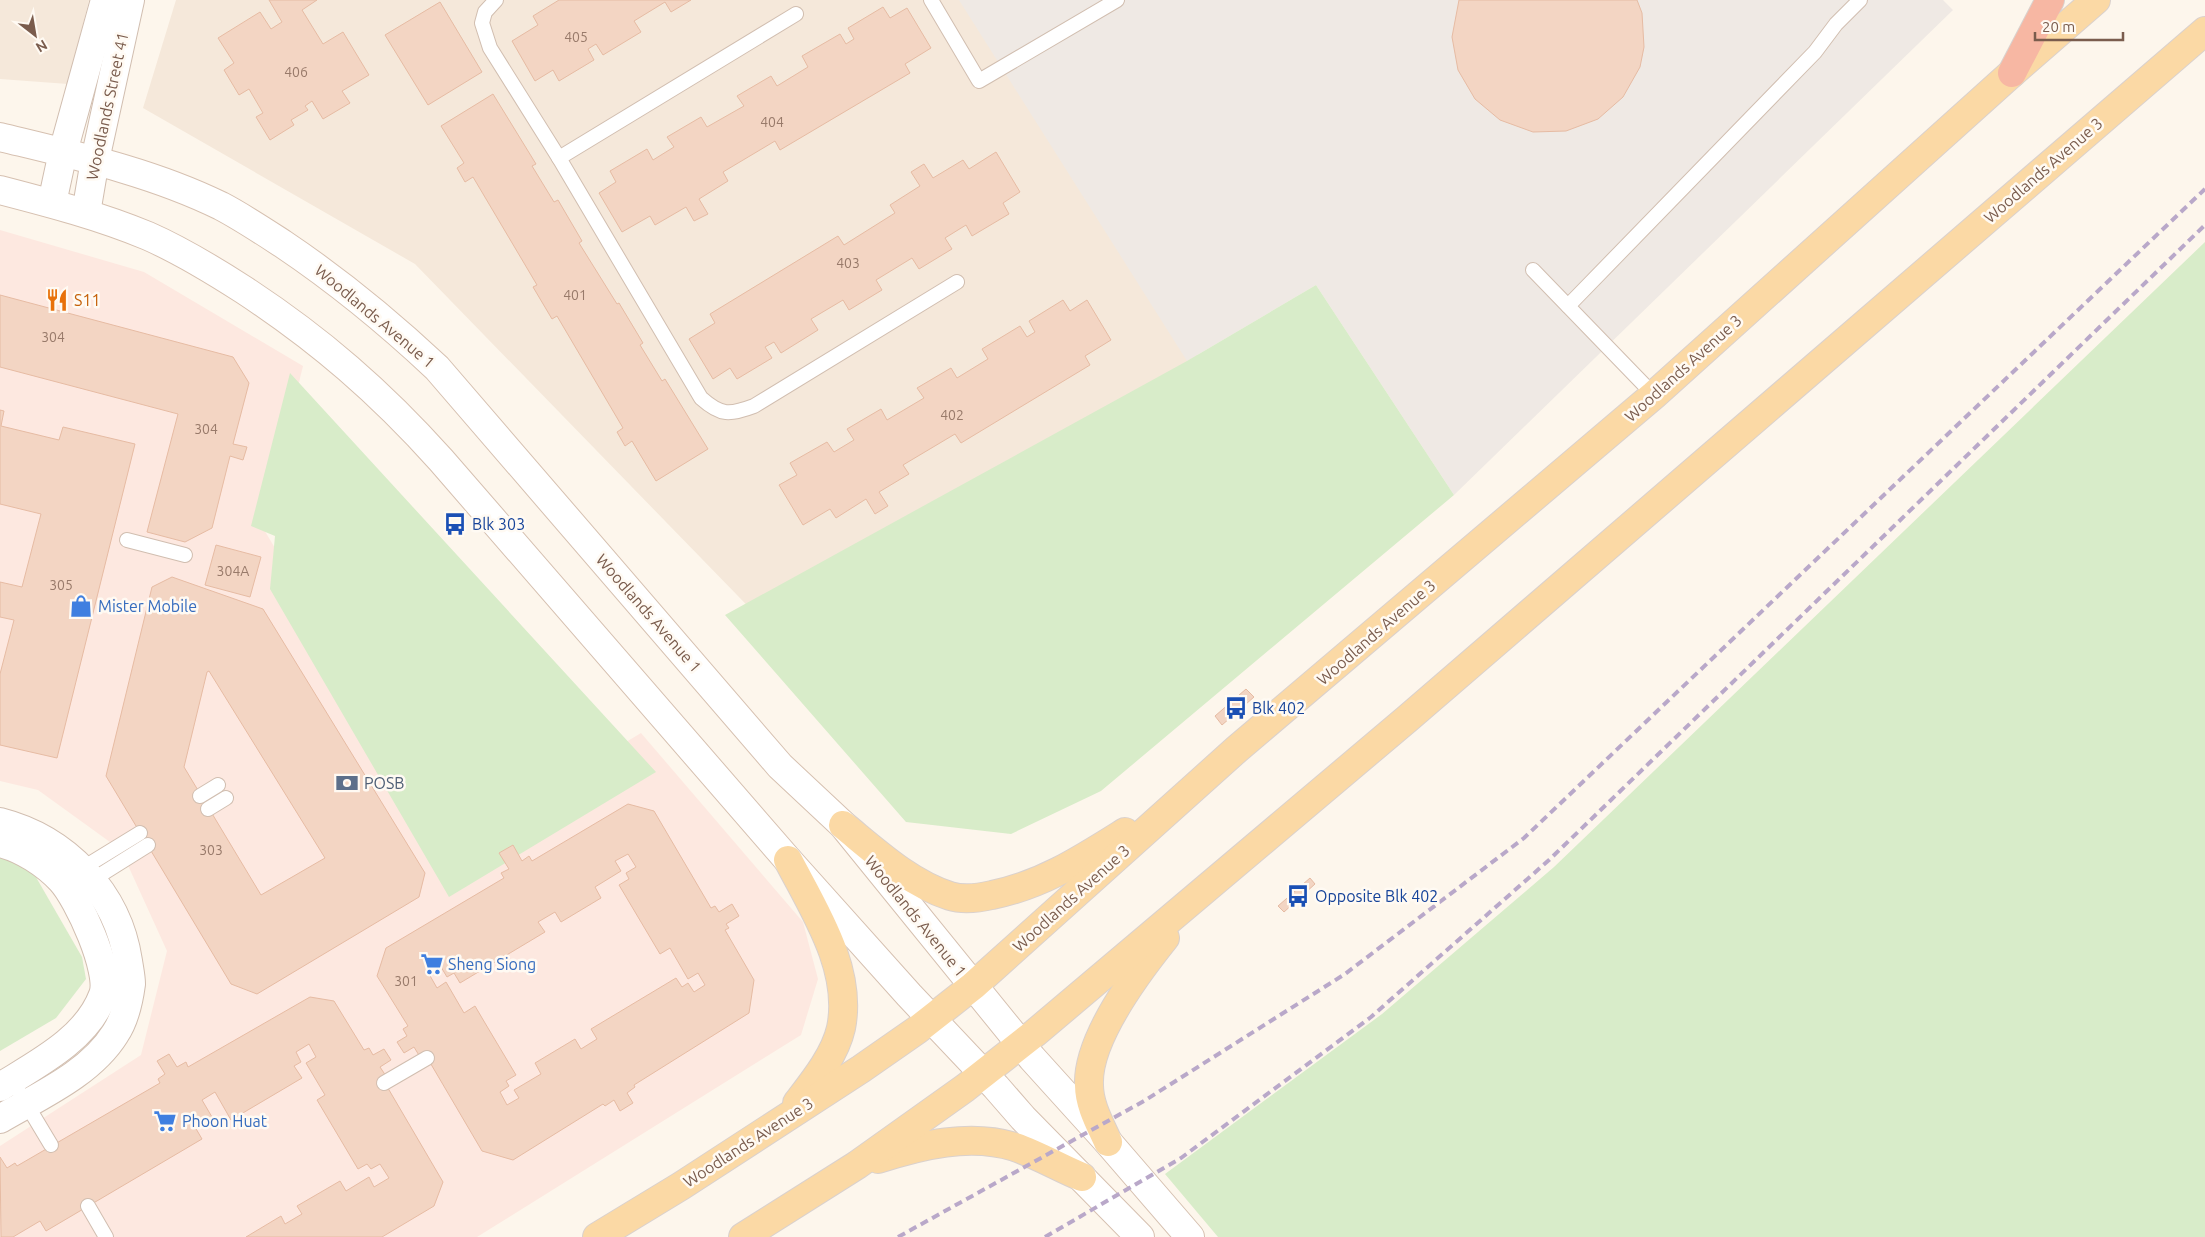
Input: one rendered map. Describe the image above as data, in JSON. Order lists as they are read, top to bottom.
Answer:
{
  "streets": {
    "main road": ["Woodlands Street 41", "Woodlands Avenue 3", "Woodlands Avenue 1"]
  },
  "crossings": [
    ["Woodlands Street 41", "Woodlands Avenue 1"],
    ["Woodlands Avenue 3", "Woodlands Avenue 1"]
  ],
  "places": {
    "restaurant": ["S11"],
    "bus stop": ["Blk 303", "Blk 402", "Opposite Blk 402"],
    "shop": ["Mister Mobile"],
    "bank": ["POSB"],
    "supermarket": ["Sheng Siong", "Phoon Huat"]
  },
  "house_numbers": [
    "405",
    "406",
    "404",
    "403",
    "401",
    "304",
    "402",
    "304",
    "304A",
    "305",
    "303",
    "301"
  ],
  "scale_bar": "20 m",
  "north": "bottom right"
}
